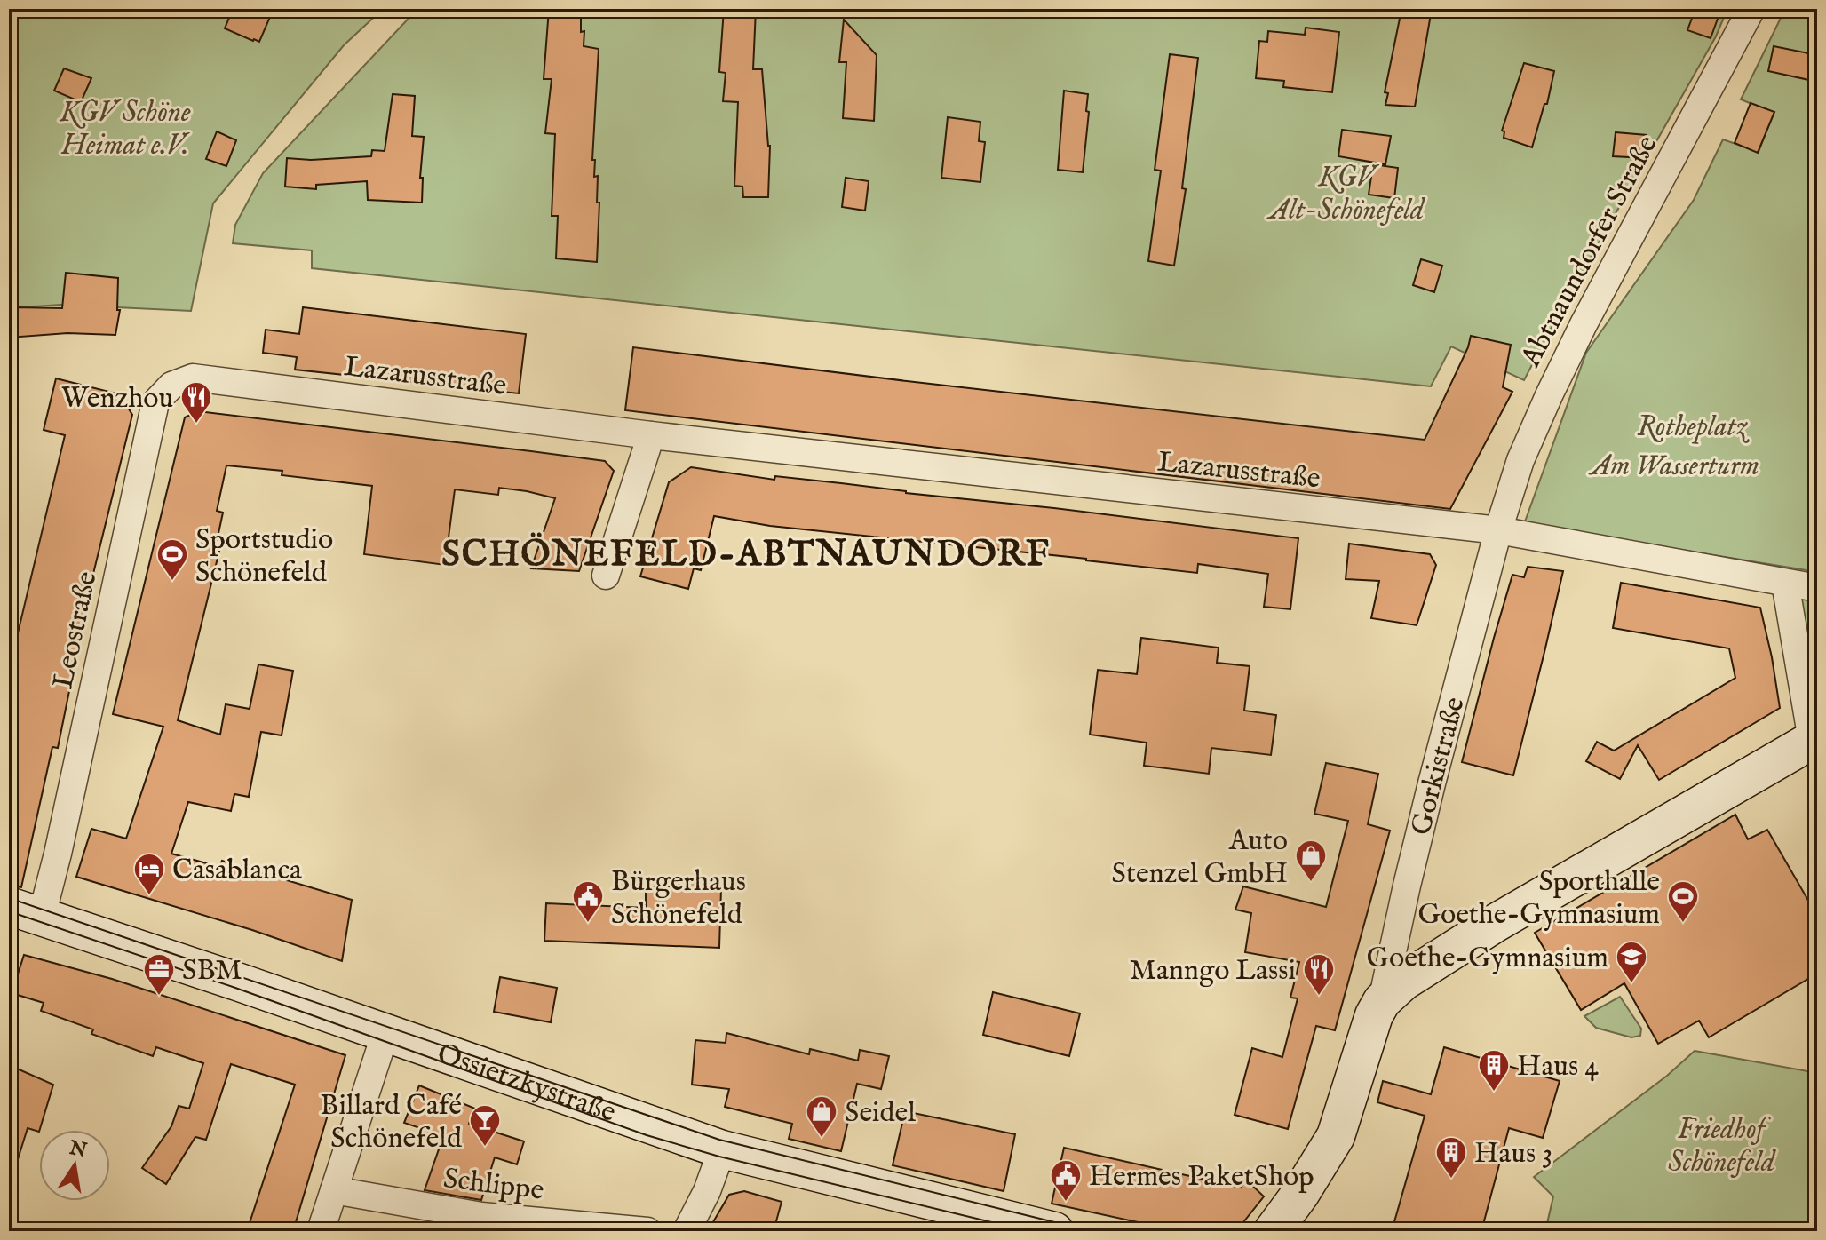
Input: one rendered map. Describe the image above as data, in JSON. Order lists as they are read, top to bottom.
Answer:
{
  "streets": {
    "main road": ["Gorkistraße", "Ossietzkystraße"],
    "street": [
      "Abtnaundorfer Straße",
      "Lazarusstraße",
      "Leostraße",
      "Schlippe"
    ]
  },
  "crossings": [
    ["Abtnaundorfer Straße", "Lazarusstraße"],
    ["Abtnaundorfer Straße", "Gorkistraße"],
    ["Lazarusstraße", "Leostraße"],
    ["Lazarusstraße", "Gorkistraße"],
    ["Leostraße", "Ossietzkystraße"]
  ],
  "districts": ["SCHÖNEFELD-ABTNAUNDORF"],
  "parks": [
    "KGV Schöne Heimat e.V.",
    "KGV Alt-Schönefeld",
    "Rotheplatz",
    "Am Wasserturm",
    "Friedhof Schönefeld"
  ],
  "places": {
    "restaurant": ["Wenzhou", "Manngo Lassi"],
    "sports": ["Sportstudio Schönefeld", "Sporthalle Goethe-Gymnasium"],
    "shop": ["Auto Stenzel GmbH", "Seidel"],
    "hotel": ["Casablanca"],
    "public building": ["Bürgerhaus Schönefeld", "Hermes PaketShop"],
    "school or university": ["Goethe-Gymnasium"],
    "office": ["SBM"],
    "building": ["Haus 4", "Haus 3"],
    "bar": ["Billard Café Schönefeld"]
  },
  "north": "top"
}
